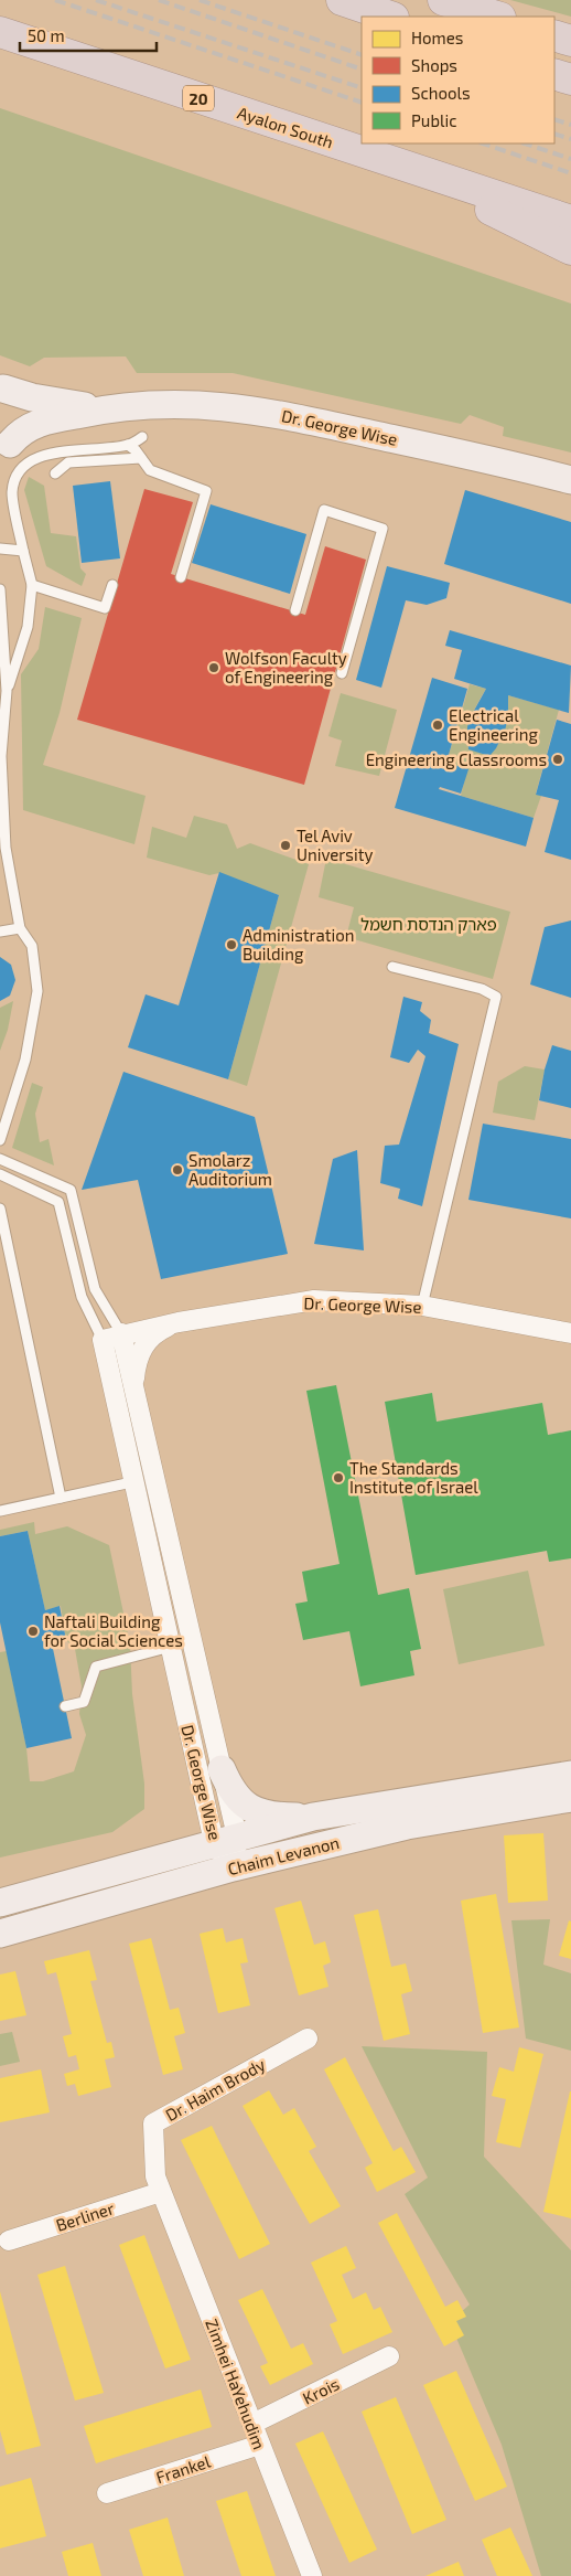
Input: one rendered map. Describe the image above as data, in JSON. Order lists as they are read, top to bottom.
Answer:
{
  "streets": {
    "highway": ["20", "Ayalon South"],
    "main road": ["Dr. George Wise", "Chaim Levanon"],
    "street": [
      "Dr. Haim Brody",
      "Berliner",
      "Zimhei HaYehudim",
      "Krois",
      "Frankel"
    ]
  },
  "crossings": [
    ["Dr. George Wise", "Chaim Levanon"],
    ["Dr. Haim Brody", "Berliner"],
    ["Dr. Haim Brody", "Zimhei HaYehudim"],
    ["Berliner", "Zimhei HaYehudim"],
    ["Zimhei HaYehudim", "Krois"],
    ["Zimhei HaYehudim", "Frankel"]
  ],
  "parks": ["פארק הנדסת חשמל"],
  "places": [
    "Wolfson Faculty of Engineering",
    "Electrical Engineering",
    "Engineering Classrooms",
    "Tel Aviv University",
    "Administration Building",
    "Smolarz Auditorium",
    "The Standards Institute of Israel",
    "Naftali Building for Social Sciences"
  ],
  "legend": [
    "Homes",
    "Shops",
    "Schools",
    "Public"
  ],
  "scale_bar": "50 m"
}
